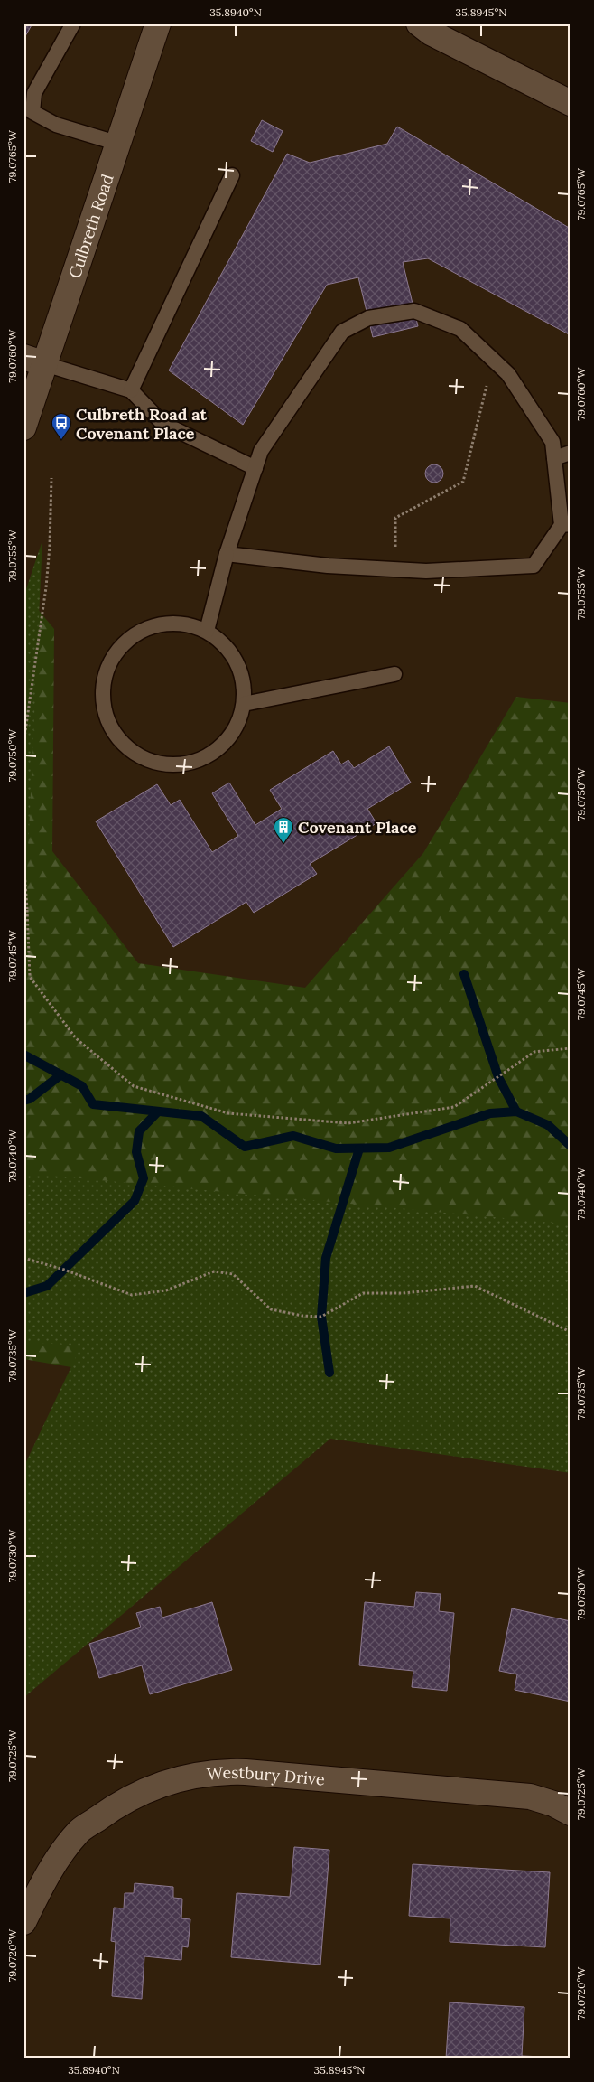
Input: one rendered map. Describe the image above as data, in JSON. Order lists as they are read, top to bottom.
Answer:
{
  "streets": {
    "street": ["Culbreth Road", "Westbury Drive"]
  },
  "places": {
    "bus stop": ["Culbreth Road at Covenant Place"],
    "building": ["Covenant Place"]
  },
  "coordinates": [
    "35.8940°N",
    "35.8945°N",
    "79.0765°W",
    "79.0760°W",
    "79.0755°W",
    "79.0750°W",
    "79.0745°W",
    "79.0740°W",
    "79.0735°W",
    "79.0730°W",
    "79.0725°W",
    "79.0720°W"
  ]
}
